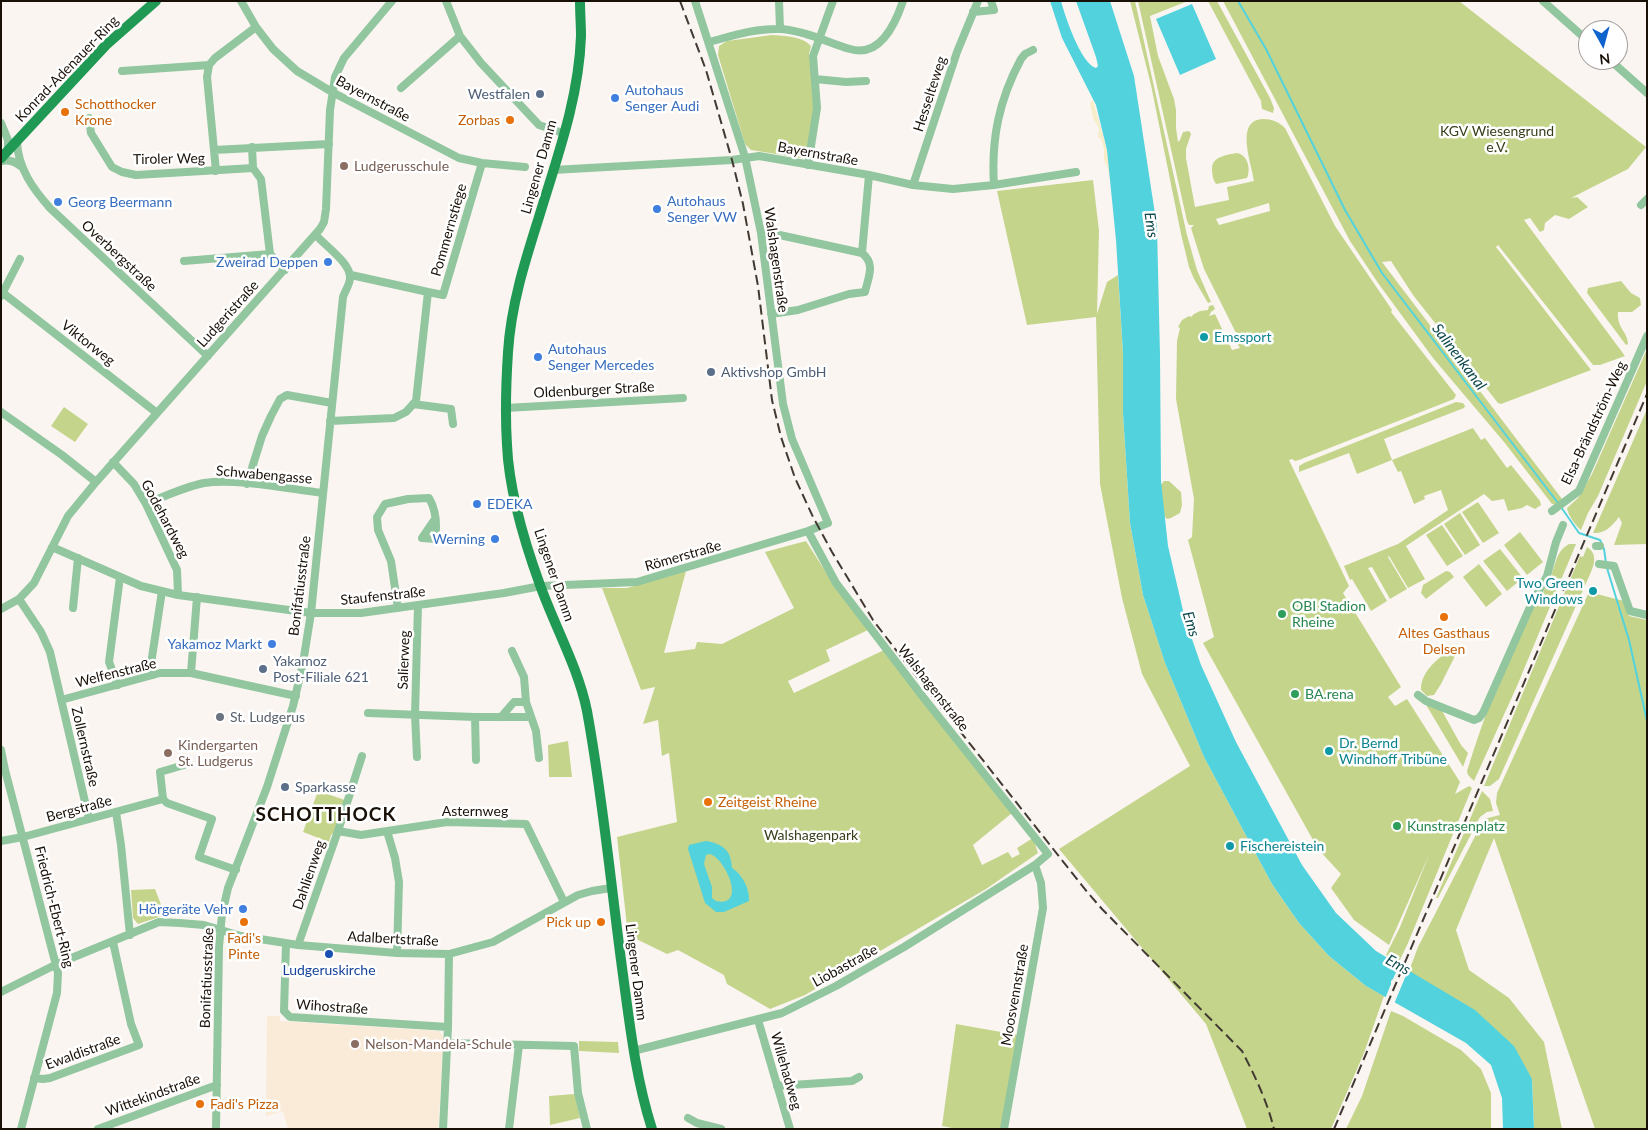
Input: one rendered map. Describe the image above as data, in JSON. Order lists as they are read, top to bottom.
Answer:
{
  "streets": {
    "main road": ["Konrad-Adenauer-Ring", "Lingener Damm"],
    "street": [
      "Hesselteweg",
      "Bayernstraße",
      "Tiroler Weg",
      "Pommernstiege",
      "Overbergstraße",
      "Walshagenstraße",
      "Ludgeristraße",
      "Viktorweg",
      "Oldenburger Straße",
      "Elsa-Brändström-Weg",
      "Schwabengasse",
      "Godehardweg",
      "Römerstraße",
      "Bonifatiusstraße",
      "Staufenstraße",
      "Salierweg",
      "Welfenstraße",
      "Zollernstraße",
      "Bergstraße",
      "Asternweg",
      "Dahlienweg",
      "Friedrich-Ebert-Ring",
      "Adalbertstraße",
      "Liobastraße",
      "Moosvennstraße",
      "Wihostraße",
      "Ewaldistraße",
      "Willehadweg",
      "Wittekindstraße"
    ]
  },
  "crossings": [
    ["Konrad-Adenauer-Ring", "Overbergstraße"],
    ["Hesselteweg", "Bayernstraße"],
    ["Bayernstraße", "Lingener Damm"],
    ["Bayernstraße", "Pommernstiege"],
    ["Bayernstraße", "Walshagenstraße"],
    ["Bayernstraße", "Ludgeristraße"],
    ["Tiroler Weg", "Ludgeristraße"],
    ["Lingener Damm", "Oldenburger Straße"],
    ["Lingener Damm", "Römerstraße"],
    ["Lingener Damm", "Staufenstraße"],
    ["Lingener Damm", "Adalbertstraße"],
    ["Lingener Damm", "Liobastraße"],
    ["Overbergstraße", "Ludgeristraße"],
    ["Walshagenstraße", "Römerstraße"],
    ["Walshagenstraße", "Liobastraße"],
    ["Ludgeristraße", "Viktorweg"],
    ["Ludgeristraße", "Godehardweg"],
    ["Ludgeristraße", "Staufenstraße"],
    ["Ludgeristraße", "Zollernstraße"],
    ["Schwabengasse", "Godehardweg"],
    ["Schwabengasse", "Bonifatiusstraße"],
    ["Godehardweg", "Staufenstraße"],
    ["Römerstraße", "Staufenstraße"],
    ["Bonifatiusstraße", "Staufenstraße"],
    ["Bonifatiusstraße", "Welfenstraße"],
    ["Bonifatiusstraße", "Adalbertstraße"],
    ["Bonifatiusstraße", "Wittekindstraße"],
    ["Staufenstraße", "Salierweg"],
    ["Welfenstraße", "Zollernstraße"],
    ["Zollernstraße", "Bergstraße"],
    ["Bergstraße", "Friedrich-Ebert-Ring"],
    ["Asternweg", "Dahlienweg"],
    ["Asternweg", "Adalbertstraße"],
    ["Dahlienweg", "Adalbertstraße"],
    ["Friedrich-Ebert-Ring", "Adalbertstraße"],
    ["Friedrich-Ebert-Ring", "Ewaldistraße"],
    ["Adalbertstraße", "Wihostraße"],
    ["Adalbertstraße", "Ewaldistraße"],
    ["Liobastraße", "Moosvennstraße"],
    ["Liobastraße", "Willehadweg"]
  ],
  "districts": ["SCHOTTHOCK"],
  "water": ["Ems", "Salinenkanal"],
  "parks": ["KGV Wiesengrund e.V.", "Walshagenpark"],
  "places": [
    "Westfalen",
    "Autohaus Senger Audi",
    "Schotthocker Krone",
    "Zorbas",
    "Ludgerusschule",
    "Georg Beermann",
    "Autohaus Senger VW",
    "Zweirad Deppen",
    "Emssport",
    "Autohaus Senger Mercedes",
    "Aktivshop GmbH",
    "EDEKA",
    "Werning",
    "Two Green Windows",
    "OBI Stadion Rheine",
    "Altes Gasthaus Delsen",
    "Yakamoz Markt",
    "Yakamoz Post-Filiale 621",
    "BA.rena",
    "St. Ludgerus",
    "Dr. Bernd Windhoff Tribüne",
    "Kindergarten St. Ludgerus",
    "Sparkasse",
    "Zeitgeist Rheine",
    "Kunstrasenplatz",
    "Fischereistein",
    "Hörgeräte Vehr",
    "Fadi's Pinte",
    "Pick up",
    "Ludgeruskirche",
    "Nelson-Mandela-Schule",
    "Fadi's Pizza"
  ],
  "north": "bottom"
}
